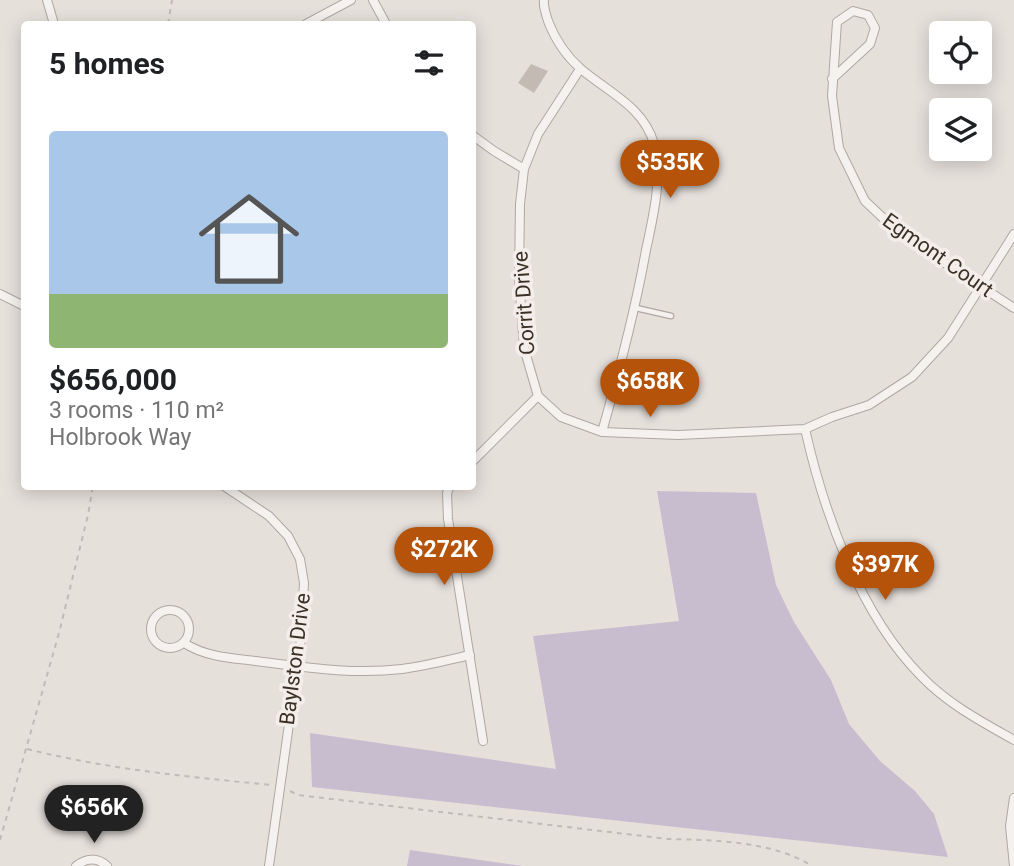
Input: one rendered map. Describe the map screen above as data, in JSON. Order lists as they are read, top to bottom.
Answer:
{
  "streets": {
    "street": ["Egmont Court", "Corrit Drive", "Baylston Drive"]
  },
  "page": {
    "heading": "5 homes",
    "list": [
      {
        "name": "$656,000",
        "note": "3 rooms · 110 m² · Holbrook Way"
      }
    ],
    "price": [
      "$535K",
      "$658K",
      "$272K",
      "$397K",
      "$656K"
    ]
  }
}
